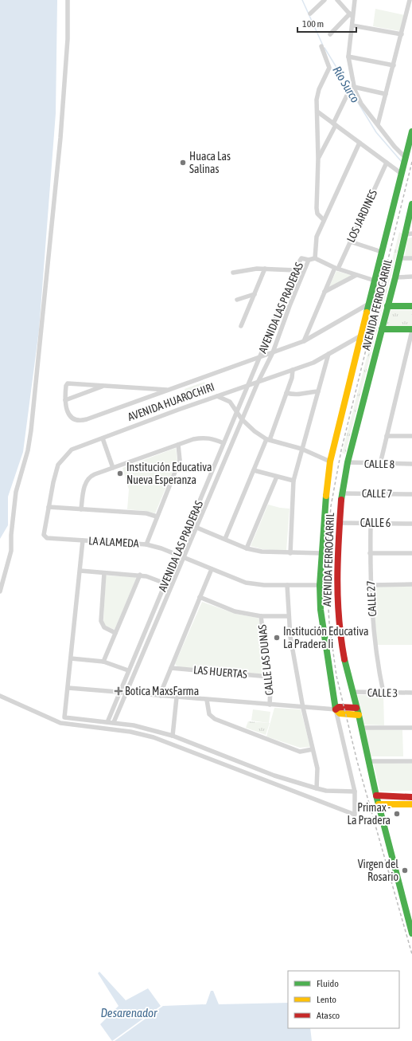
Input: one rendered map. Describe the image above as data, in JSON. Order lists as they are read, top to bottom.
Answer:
{
  "streets": {
    "street": [
      "LOS JARDINES",
      "AVENIDA FERROCARRIL",
      "AVENIDA LAS PRADERAS",
      "AVENIDA HUAROCHIRI",
      "CALLE 8",
      "CALLE 7",
      "CALLE 6",
      "LA ALAMEDA",
      "CALLE 27",
      "CALLE LAS DUNAS",
      "LAS HUERTAS",
      "CALLE 3"
    ]
  },
  "crossings": [
    ["LOS JARDINES", "AVENIDA HUAROCHIRI"],
    ["AVENIDA FERROCARRIL", "AVENIDA HUAROCHIRI"],
    ["AVENIDA FERROCARRIL", "CALLE 8"],
    ["AVENIDA FERROCARRIL", "CALLE 7"],
    ["AVENIDA FERROCARRIL", "CALLE 6"],
    ["AVENIDA FERROCARRIL", "LA ALAMEDA"],
    ["AVENIDA FERROCARRIL", "CALLE 3"],
    ["AVENIDA LAS PRADERAS", "AVENIDA HUAROCHIRI"],
    ["AVENIDA LAS PRADERAS", "LA ALAMEDA"],
    ["AVENIDA HUAROCHIRI", "LA ALAMEDA"],
    ["CALLE 6", "CALLE 27"],
    ["CALLE 27", "CALLE 3"],
    ["CALLE LAS DUNAS", "LAS HUERTAS"]
  ],
  "water": ["Río Surco", "Desarenador"],
  "places": {
    "other": [
      "Huaca Las Salinas",
      "Institución Educativa Nueva Esperanza",
      "Institución Educativa La Pradera Ii",
      "Primax - La Pradera",
      "Virgen del Rosario"
    ],
    "health": ["Botica MaxsFarma"]
  },
  "legend": ["Fluido", "Lento", "Atasco"],
  "scale_bar": "100 m"
}
